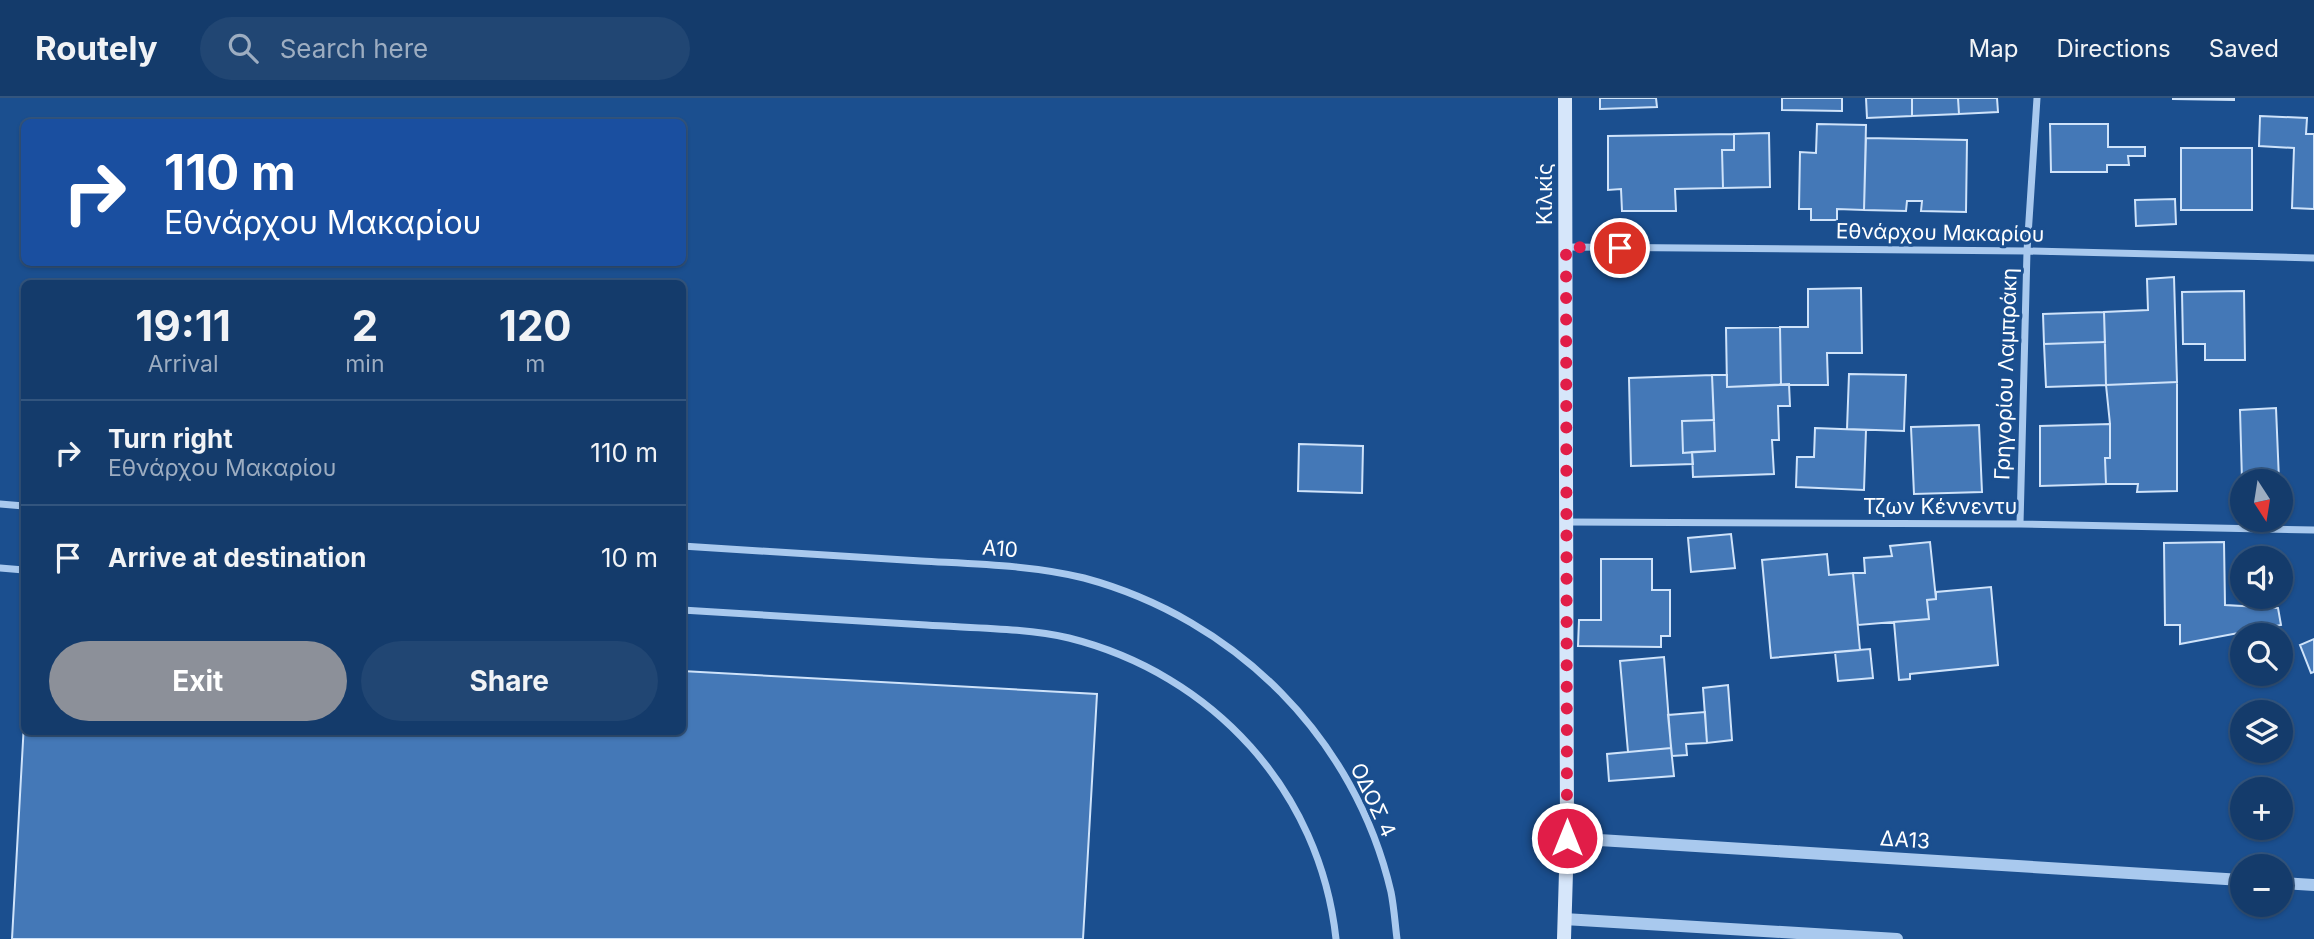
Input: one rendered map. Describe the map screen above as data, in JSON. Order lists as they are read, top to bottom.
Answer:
{
  "streets": {
    "main road": ["Κιλκίς"],
    "street": [
      "Εθνάρχου Μακαρίου",
      "Γρηγορίου Λαμπράκη",
      "Τζων Κέννεντυ",
      "Α10",
      "ΟΔΟΣ 4",
      "ΔΑ13"
    ]
  },
  "crossings": [
    ["Κιλκίς", "Εθνάρχου Μακαρίου"],
    ["Κιλκίς", "Τζων Κέννεντυ"],
    ["Κιλκίς", "ΔΑ13"],
    ["Εθνάρχου Μακαρίου", "Γρηγορίου Λαμπράκη"],
    ["Γρηγορίου Λαμπράκη", "Τζων Κέννεντυ"],
    ["Α10", "ΟΔΟΣ 4"]
  ],
  "north": "bottom",
  "page": {
    "header": "Routely",
    "search": "Search here",
    "nav": ["Map", "Directions", "Saved"],
    "turn": ["110 m", "Εθνάρχου Μακαρίου"],
    "eta": [
      "19:11",
      "Arrival",
      "2",
      "min",
      "120",
      "m"
    ],
    "list": [
      {
        "name": "Turn right",
        "note": "Εθνάρχου Μακαρίου",
        "value": "110 m"
      },
      {
        "name": "Arrive at destination",
        "value": "10 m"
      }
    ],
    "map_buttons": ["+", "−"],
    "buttons": ["Exit", "Share"]
  }
}
